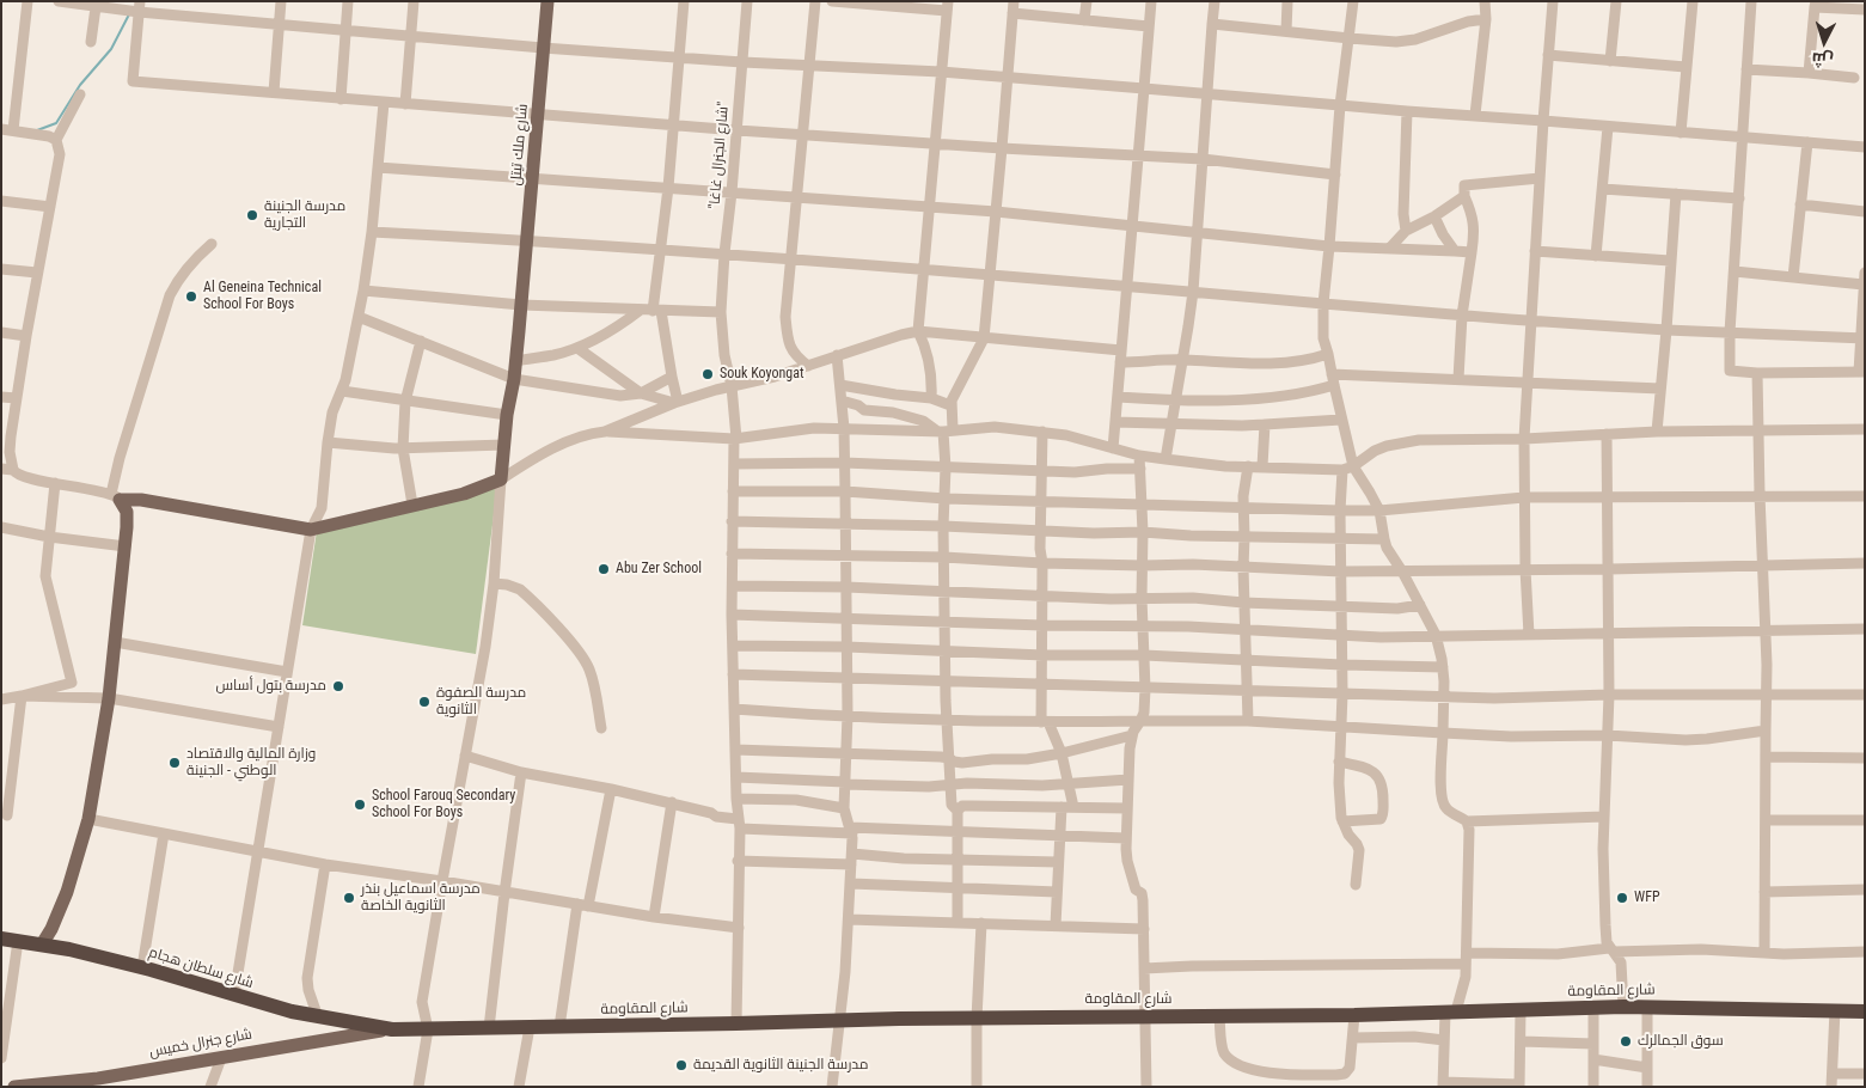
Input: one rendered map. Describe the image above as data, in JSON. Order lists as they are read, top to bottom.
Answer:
{
  "streets": {
    "highway": ["شارع سلطان هجام", "شارع المقاومة"],
    "main road": ["شارع ملك تيتل", "شارع جنرال خميس"],
    "street": ["\"شارع الجنرال غاغا\""]
  },
  "crossings": [
    ["\"شارع الجنرال غاغا\"", "شارع المقاومة"],
    ["شارع سلطان هجام", "شارع المقاومة"],
    ["شارع سلطان هجام", "شارع جنرال خميس"],
    ["شارع المقاومة", "شارع جنرال خميس"]
  ],
  "places": [
    "مدرسة الجنينة التجارية",
    "Al Geneina Technical School For Boys",
    "Souk Koyongat",
    "Abu Zer School",
    "مدرسة بتول أساس",
    "مدرسة الصفوة الثانوية",
    "وزارة المالية والاقتصاد الوطني - الجنينة",
    "School Farouq Secondary School For Boys",
    "مدرسة اسماعيل بنذر الثانوية الخاصة",
    "WFP",
    "سوق الجمالرك",
    "مدرسة الجنينة الثانوية القديمة"
  ],
  "north": "bottom"
}
